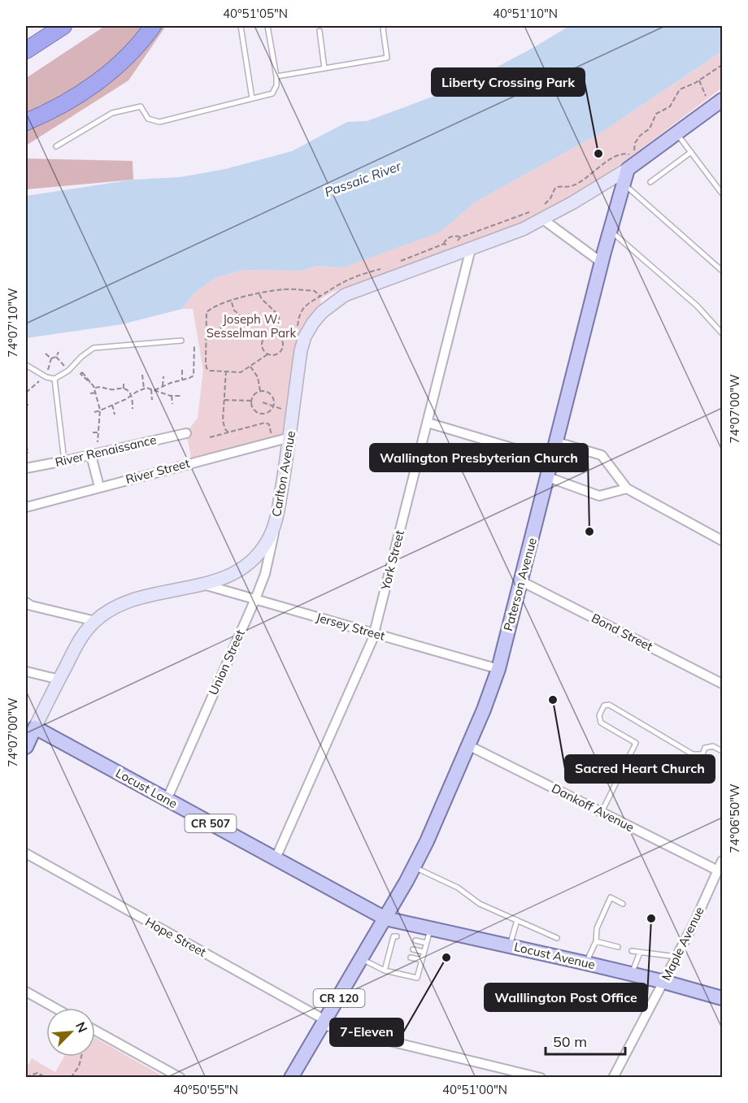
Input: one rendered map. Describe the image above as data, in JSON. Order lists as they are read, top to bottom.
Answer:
{
  "streets": {
    "main road": [
      "Carlton Avenue",
      "Paterson Avenue",
      "Locust Lane",
      "CR 507",
      "Locust Avenue",
      "CR 120"
    ],
    "street": [
      "River Renaissance",
      "River Street",
      "York Street",
      "Jersey Street",
      "Bond Street",
      "Union Street",
      "Dankoff Avenue",
      "Hope Street",
      "Maple Avenue"
    ]
  },
  "crossings": [
    ["River Street", "Carlton Avenue"],
    ["Carlton Avenue", "York Street"],
    ["Carlton Avenue", "Paterson Avenue"],
    ["Carlton Avenue", "Jersey Street"],
    ["Carlton Avenue", "Union Street"],
    ["Carlton Avenue", "Locust Lane"],
    ["York Street", "Jersey Street"],
    ["York Street", "Locust Lane"],
    ["Paterson Avenue", "Jersey Street"],
    ["Paterson Avenue", "Bond Street"],
    ["Paterson Avenue", "Locust Lane"],
    ["Paterson Avenue", "Dankoff Avenue"],
    ["Paterson Avenue", "Hope Street"],
    ["Paterson Avenue", "Locust Avenue"],
    ["Jersey Street", "Union Street"],
    ["Union Street", "Locust Lane"],
    ["Locust Lane", "Locust Avenue"],
    ["Dankoff Avenue", "Maple Avenue"],
    ["Maple Avenue", "Locust Avenue"]
  ],
  "water": ["Passaic River"],
  "parks": ["Joseph W. Sesselman Park"],
  "places": [
    "Liberty Crossing Park",
    "Wallington Presbyterian Church",
    "Sacred Heart Church",
    "Walllington Post Office",
    "7-Eleven"
  ],
  "scale_bar": "50 m",
  "north": "top right",
  "coordinates": [
    "40°51'05\"N",
    "40°51'10\"N",
    "74°07'10\"W",
    "74°07'00\"W",
    "74°06'50\"W",
    "40°50'55\"N",
    "40°51'00\"N"
  ]
}
